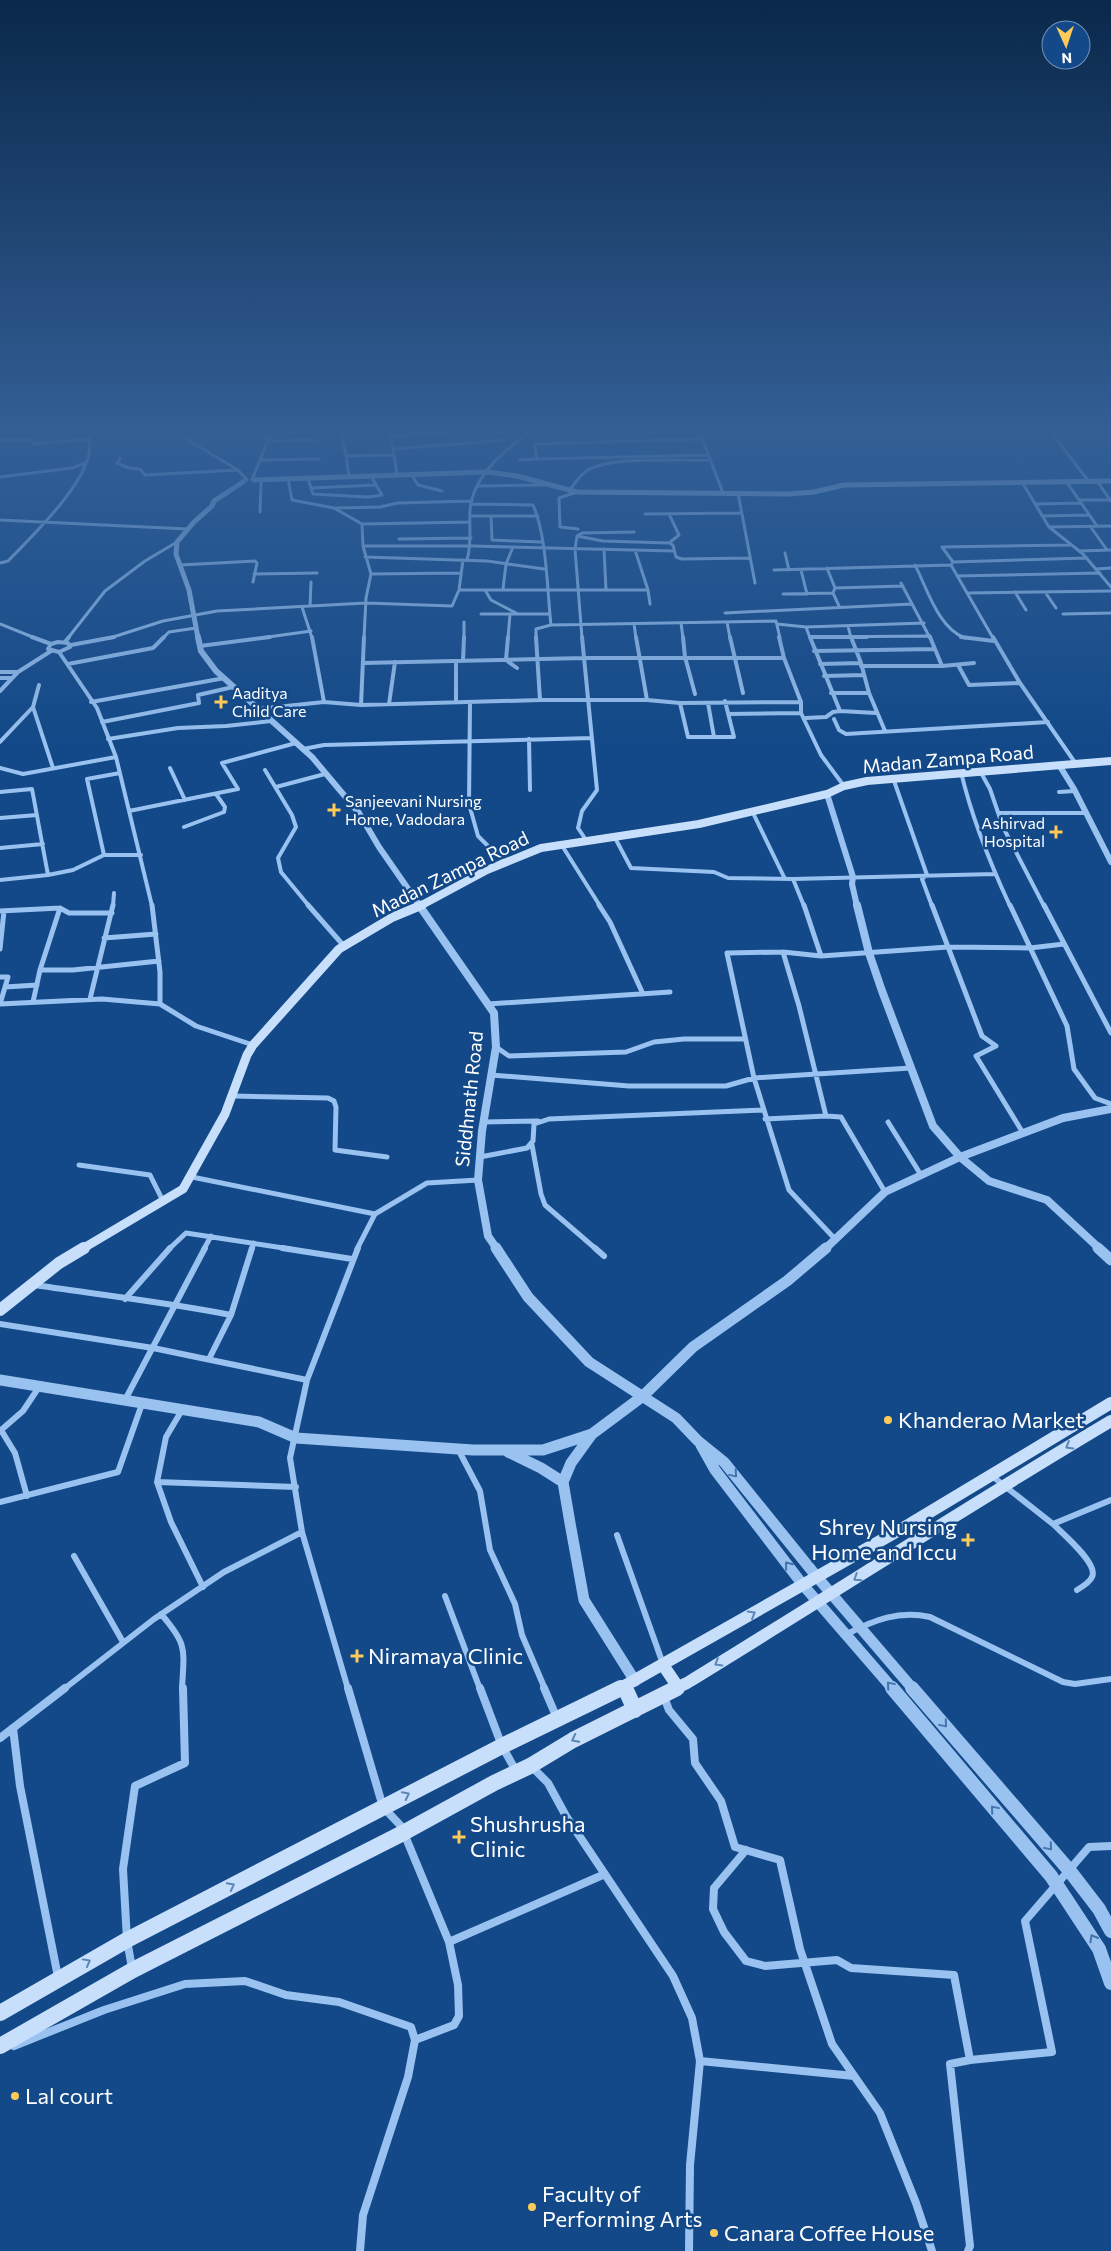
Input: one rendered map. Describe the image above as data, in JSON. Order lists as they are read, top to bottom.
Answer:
{
  "streets": {
    "main road": ["Madan Zampa Road"],
    "street": ["Siddhnath Road"]
  },
  "crossings": [
    ["Madan Zampa Road", "Siddhnath Road"]
  ],
  "places": {
    "health": [
      "Aaditya Child Care",
      "Sanjeevani Nursing Home, Vadodara",
      "Ashirvad Hospital",
      "Shrey Nursing Home and Iccu",
      "Niramaya Clinic",
      "Shushrusha Clinic"
    ],
    "other": [
      "Khanderao Market",
      "Lal court",
      "Faculty of Performing Arts",
      "Canara Coffee House"
    ]
  },
  "north": "bottom"
}
